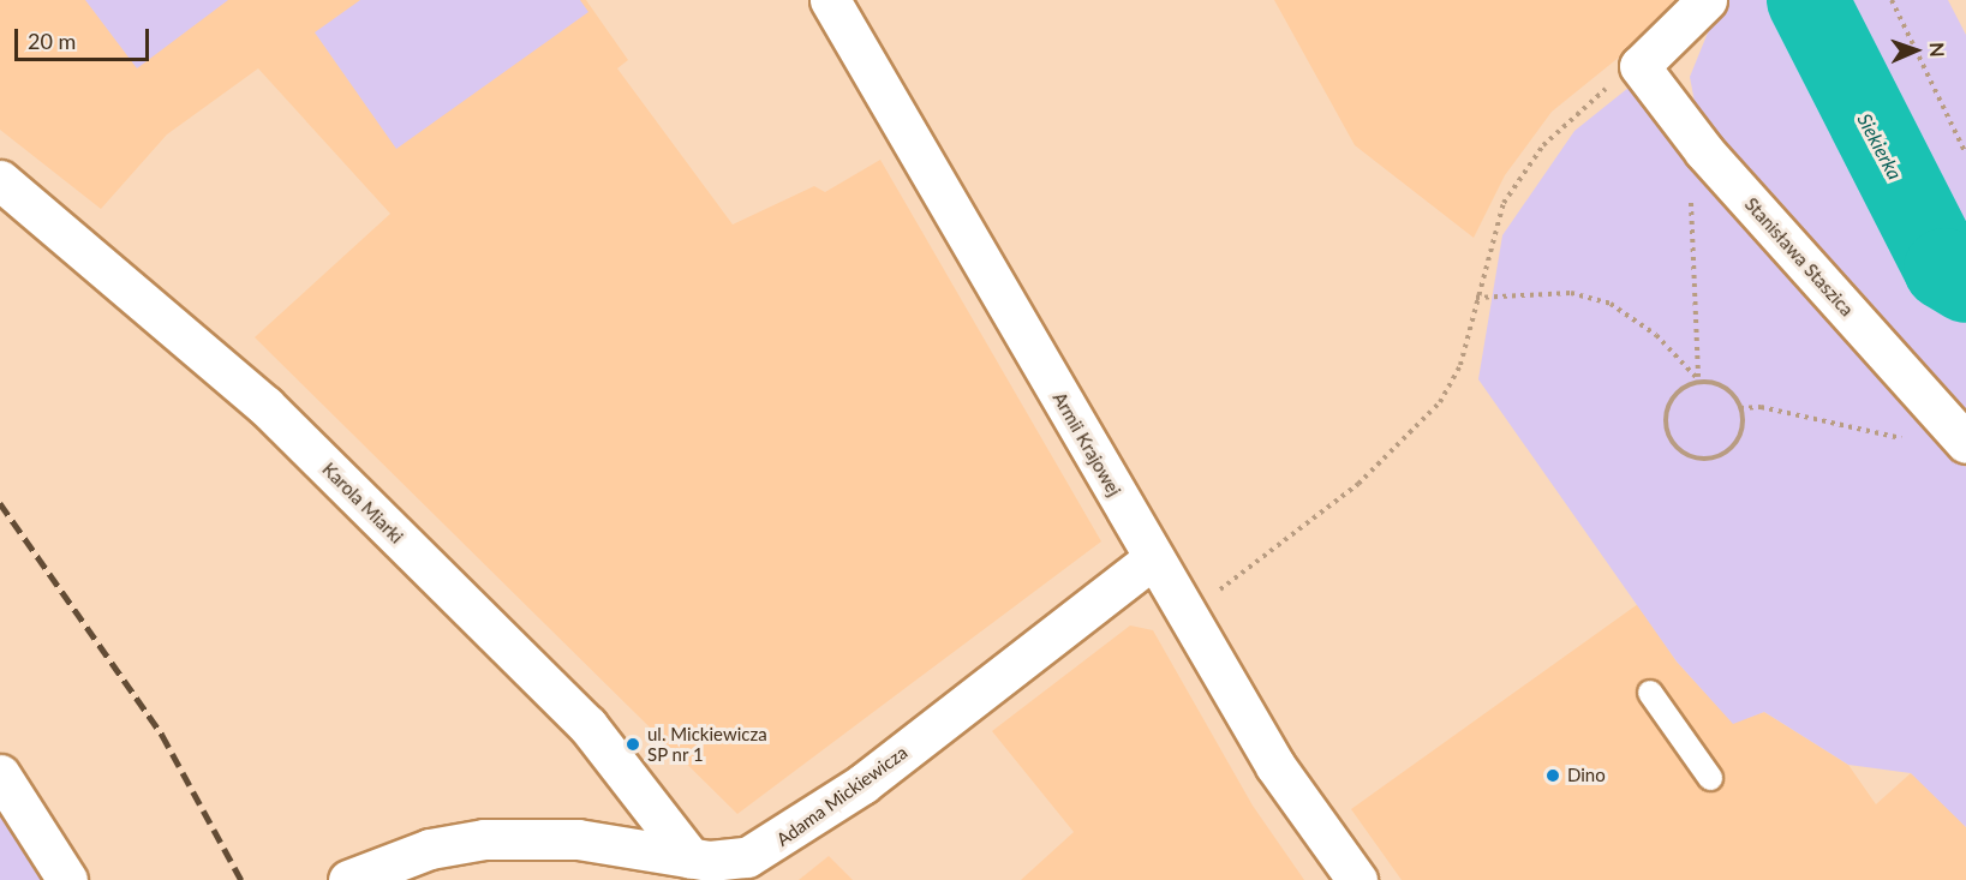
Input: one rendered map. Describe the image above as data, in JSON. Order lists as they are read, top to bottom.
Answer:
{
  "streets": {
    "street": [
      "Stanisława Staszica",
      "Armii Krajowej",
      "Karola Miarki",
      "Adama Mickiewicza"
    ]
  },
  "crossings": [
    ["Armii Krajowej", "Adama Mickiewicza"],
    ["Karola Miarki", "Adama Mickiewicza"]
  ],
  "water": ["Siekierka"],
  "places": ["ul. Mickiewicza SP nr 1", "Dino"],
  "scale_bar": "20 m",
  "north": "right"
}
